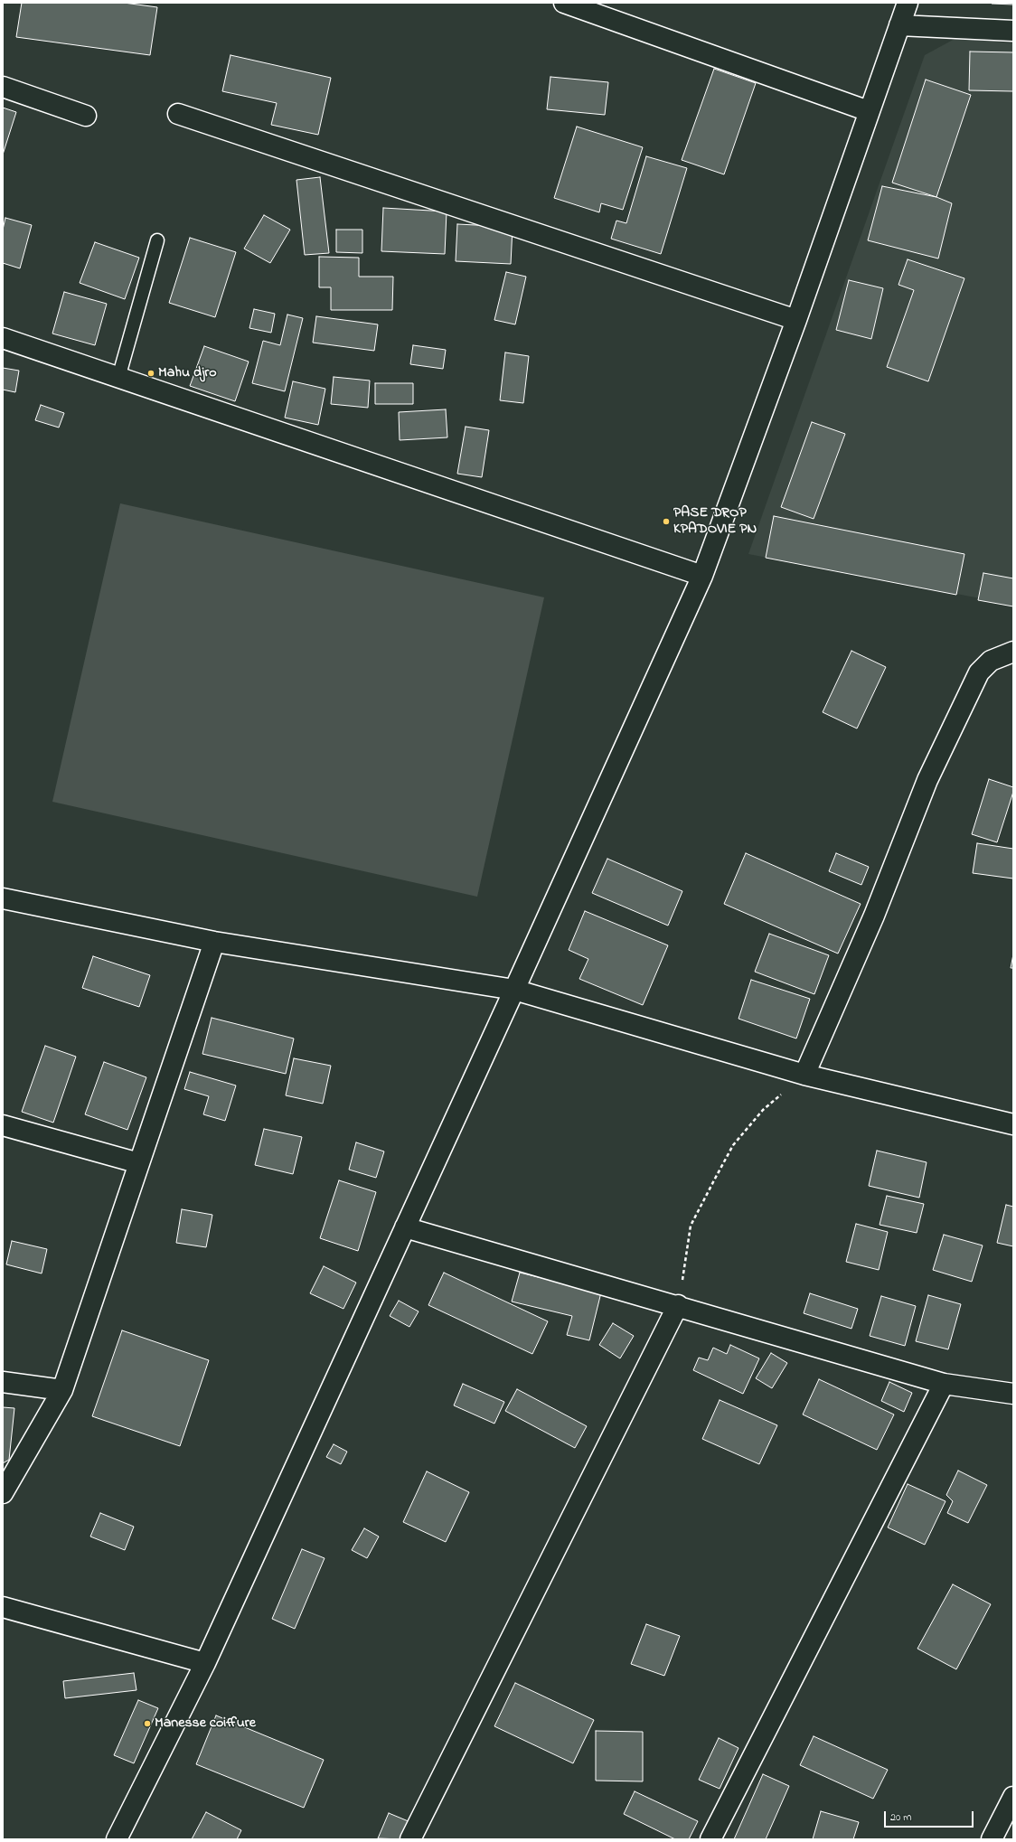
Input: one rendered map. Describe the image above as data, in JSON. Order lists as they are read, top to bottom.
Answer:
{
  "places": ["Mahu djro", "PASE DROP KPADOVIE PN", "Manesse coiffure"],
  "scale_bar": "20 m"
}
